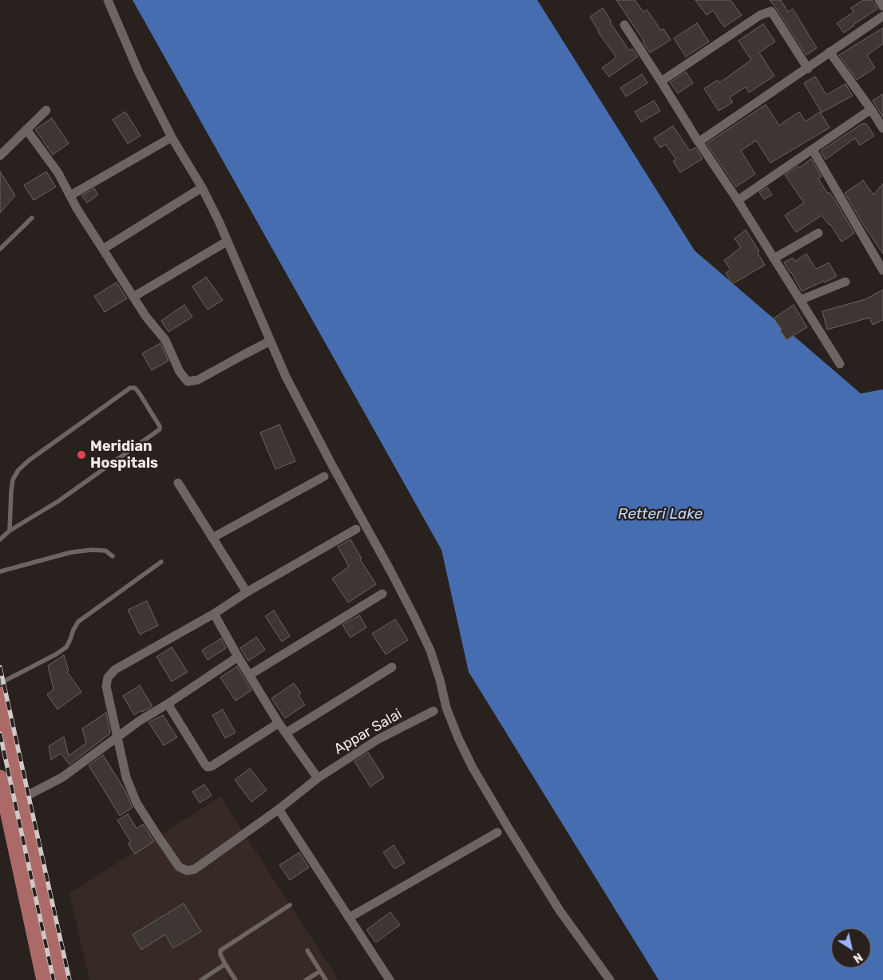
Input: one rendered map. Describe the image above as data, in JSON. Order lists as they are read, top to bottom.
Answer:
{
  "streets": {
    "street": ["Appar Salai"]
  },
  "water": ["Retteri Lake"],
  "places": ["Meridian Hospitals"],
  "north": "bottom right"
}
